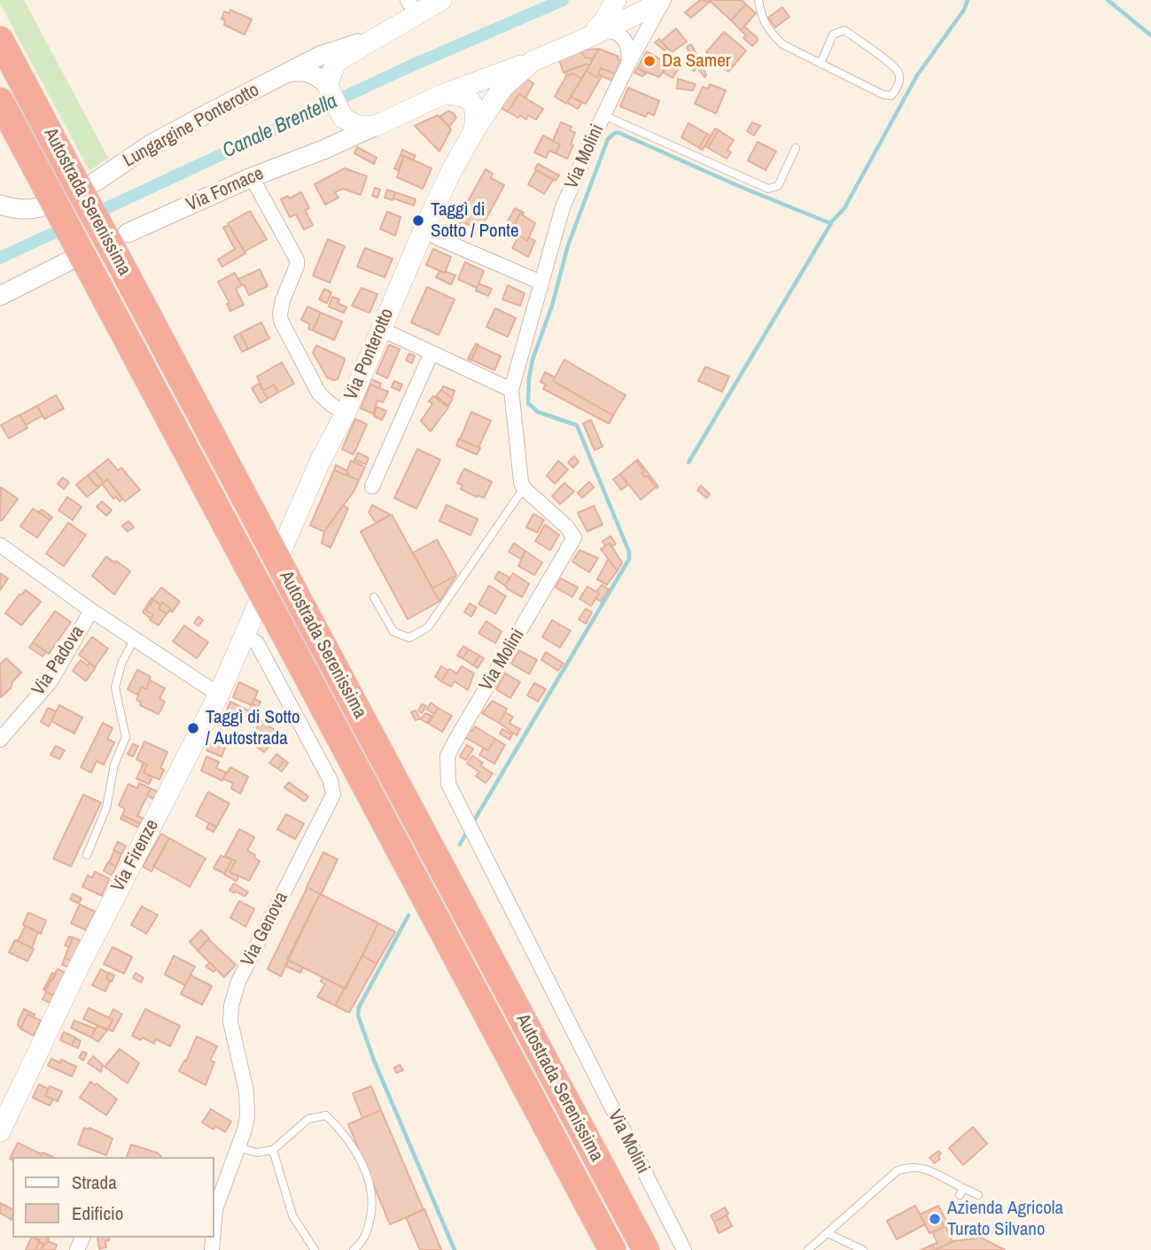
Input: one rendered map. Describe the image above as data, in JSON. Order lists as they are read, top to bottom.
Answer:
{
  "streets": {
    "highway": ["Autostrada Serenissima"],
    "main road": [
      "Lungargine Ponterotto",
      "Via Fornace",
      "Via Ponterotto",
      "Via Firenze"
    ],
    "street": ["Via Molini", "Via Padova", "Via Genova"]
  },
  "crossings": [
    ["Lungargine Ponterotto", "Autostrada Serenissima"],
    ["Via Fornace", "Via Ponterotto"],
    ["Via Ponterotto", "Via Firenze"],
    ["Via Padova", "Via Firenze"],
    ["Via Firenze", "Via Genova"]
  ],
  "water": ["Canale Brentella"],
  "places": [
    "Da Samer",
    "Taggì di Sotto / Ponte",
    "Taggì di Sotto / Autostrada",
    "Azienda Agricola Turato Silvano"
  ],
  "legend": ["Strada", "Edificio"]
}
